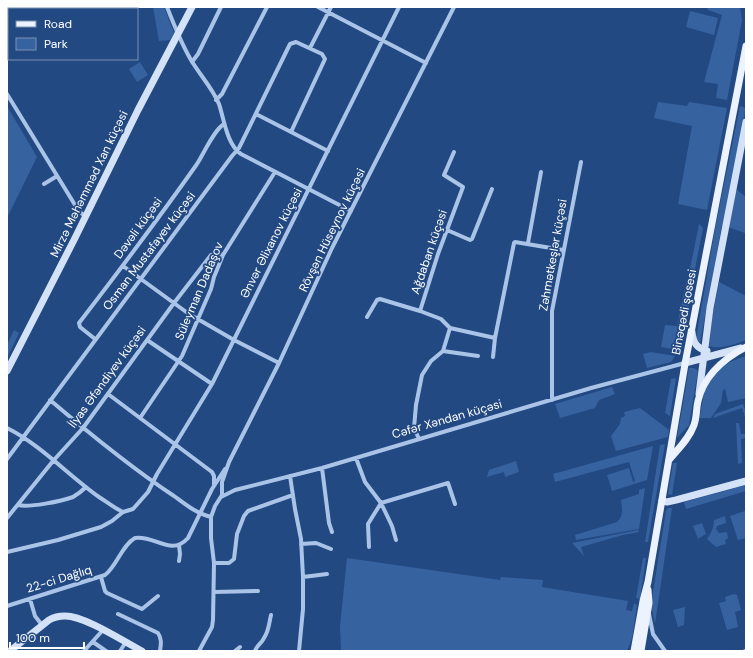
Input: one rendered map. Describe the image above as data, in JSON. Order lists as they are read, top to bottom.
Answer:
{
  "streets": {
    "main road": ["Binəqədi şosesi"],
    "street": [
      "Mirzə Məhəmməd Xan küçəsi",
      "Dəvəli küçəsi",
      "Rövşən Hüseynov küçəsi",
      "Ənvər Əlixanov küçəsi",
      "Osman Mustafayev küçəsi",
      "Ağdaban küçəsi",
      "Zəhmətkeşlər küçəsi",
      "Süleyman Dadaşov",
      "İlyas Əfəndiyev küçəsi",
      "Cəfər Xəndan küçəsi",
      "22-ci Dağlıq"
    ]
  },
  "crossings": [
    ["Dəvəli küçəsi", "Osman Mustafayev küçəsi"],
    ["Zəhmətkeşlər küçəsi", "Cəfər Xəndan küçəsi"],
    ["Süleyman Dadaşov", "İlyas Əfəndiyev küçəsi"],
    ["Binəqədi şosesi", "Cəfər Xəndan küçəsi"]
  ],
  "legend": ["Road", "Park"],
  "scale_bar": "100 m"
}
